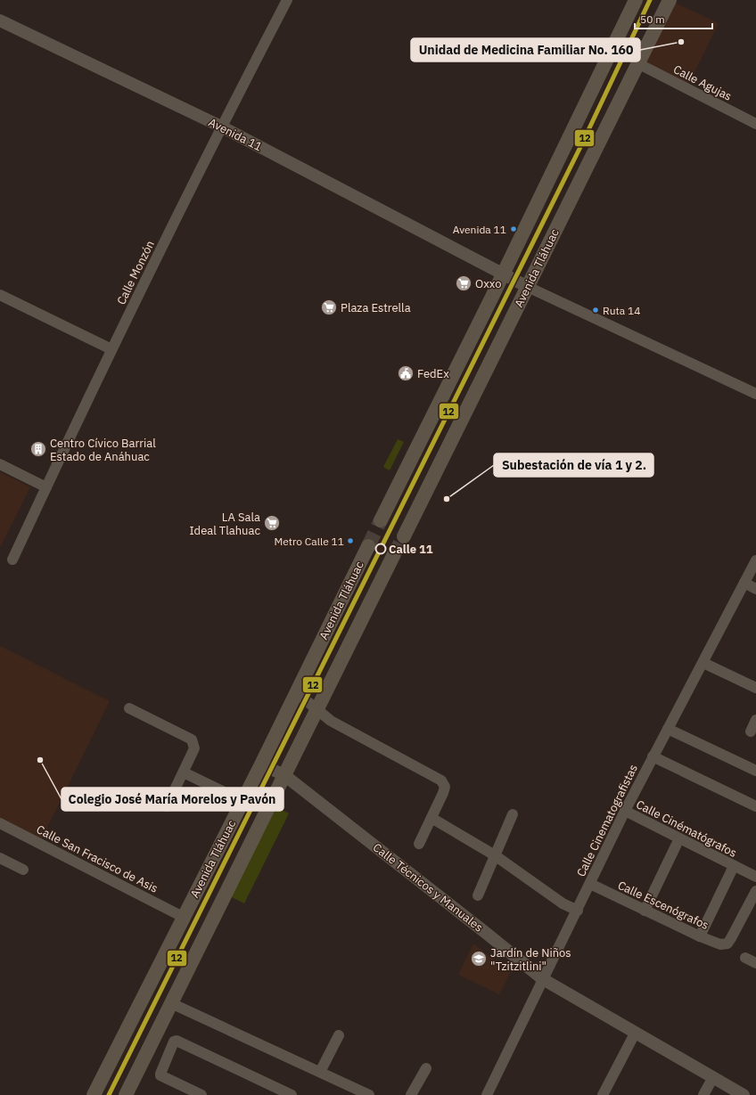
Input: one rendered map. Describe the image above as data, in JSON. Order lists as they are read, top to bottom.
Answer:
{
  "streets": {
    "main road": ["Avenida Tláhuac"],
    "street": [
      "Calle Agujas",
      "Avenida 11",
      "Calle Monzón",
      "Calle Cinematografistas",
      "Calle Cinématógrafos",
      "Calle San Fracisco de Asis",
      "Calle Técnicos y Manuales",
      "Calle Escenógrafos"
    ]
  },
  "crossings": [
    ["Calle Agujas", "Avenida Tláhuac"],
    ["Avenida 11", "Avenida Tláhuac"],
    ["Avenida 11", "Calle Monzón"],
    ["Avenida Tláhuac", "Calle San Fracisco de Asis"],
    ["Avenida Tláhuac", "Calle Técnicos y Manuales"],
    ["Calle Cinematografistas", "Calle Cinématógrafos"],
    ["Calle Cinematografistas", "Calle Técnicos y Manuales"],
    ["Calle Cinematografistas", "Calle Escenógrafos"]
  ],
  "places": {
    "other": [
      "Unidad de Medicina Familiar No. 160",
      "Avenida 11",
      "Ruta 14",
      "Subestación de vía 1 y 2.",
      "Metro Calle 11",
      "Calle 11",
      "Colegio José María Morelos y Pavón"
    ],
    "supermarket": ["Oxxo", "Plaza Estrella", "LA Sala Ideal Tlahuac"],
    "public building": ["FedEx"],
    "building": ["Centro Cívico Barrial Estado de Anáhuac"],
    "school or university": ["Jardín de Niños \"Tzitzitlini\""]
  },
  "lines": ["transit line 12"],
  "scale_bar": "50 m"
}
